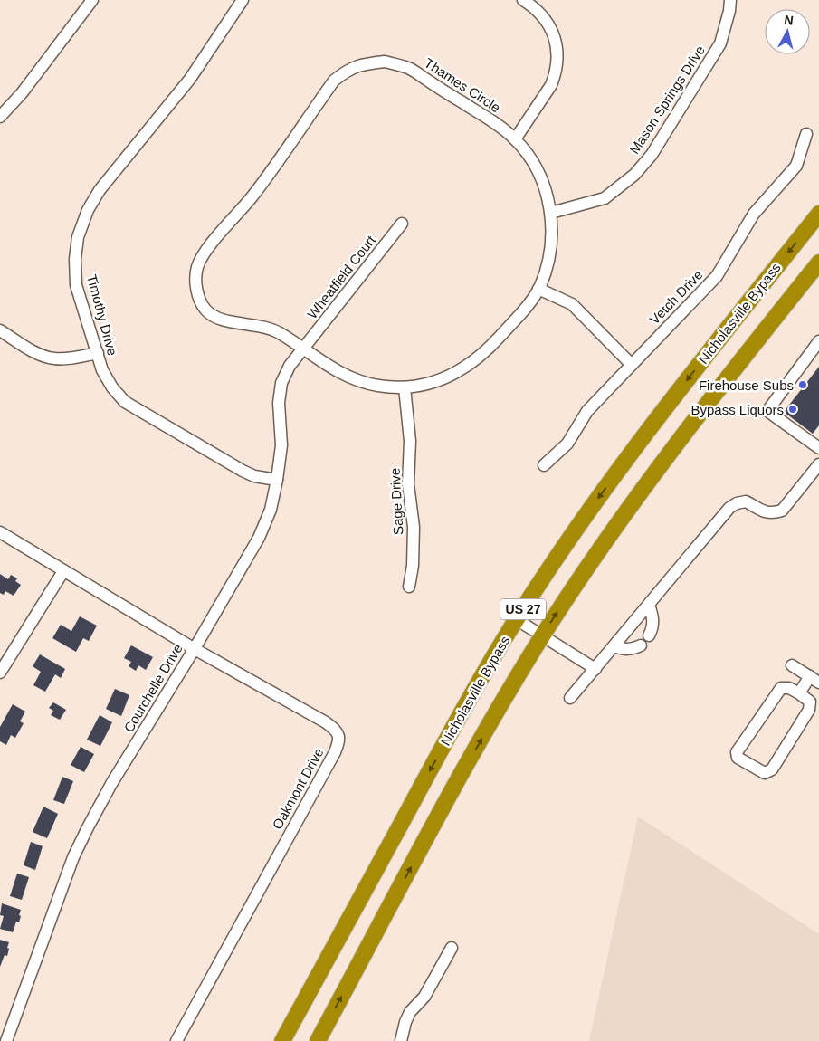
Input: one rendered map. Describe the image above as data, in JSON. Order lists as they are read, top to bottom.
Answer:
{
  "streets": {
    "highway": ["Nicholasville Bypass", "US 27"],
    "street": [
      "Thames Circle",
      "Mason Springs Drive",
      "Wheatfield Court",
      "Vetch Drive",
      "Timothy Drive",
      "Sage Drive",
      "Courchelle Drive",
      "Oakmont Drive"
    ]
  },
  "crossings": [
    ["Thames Circle", "Mason Springs Drive"],
    ["Thames Circle", "Wheatfield Court"],
    ["Thames Circle", "Sage Drive"],
    ["Thames Circle", "Courchelle Drive"],
    ["Wheatfield Court", "Courchelle Drive"],
    ["Timothy Drive", "Courchelle Drive"],
    ["Courchelle Drive", "Oakmont Drive"]
  ],
  "places": ["Firehouse Subs", "Bypass Liquors"],
  "north": "top"
}
